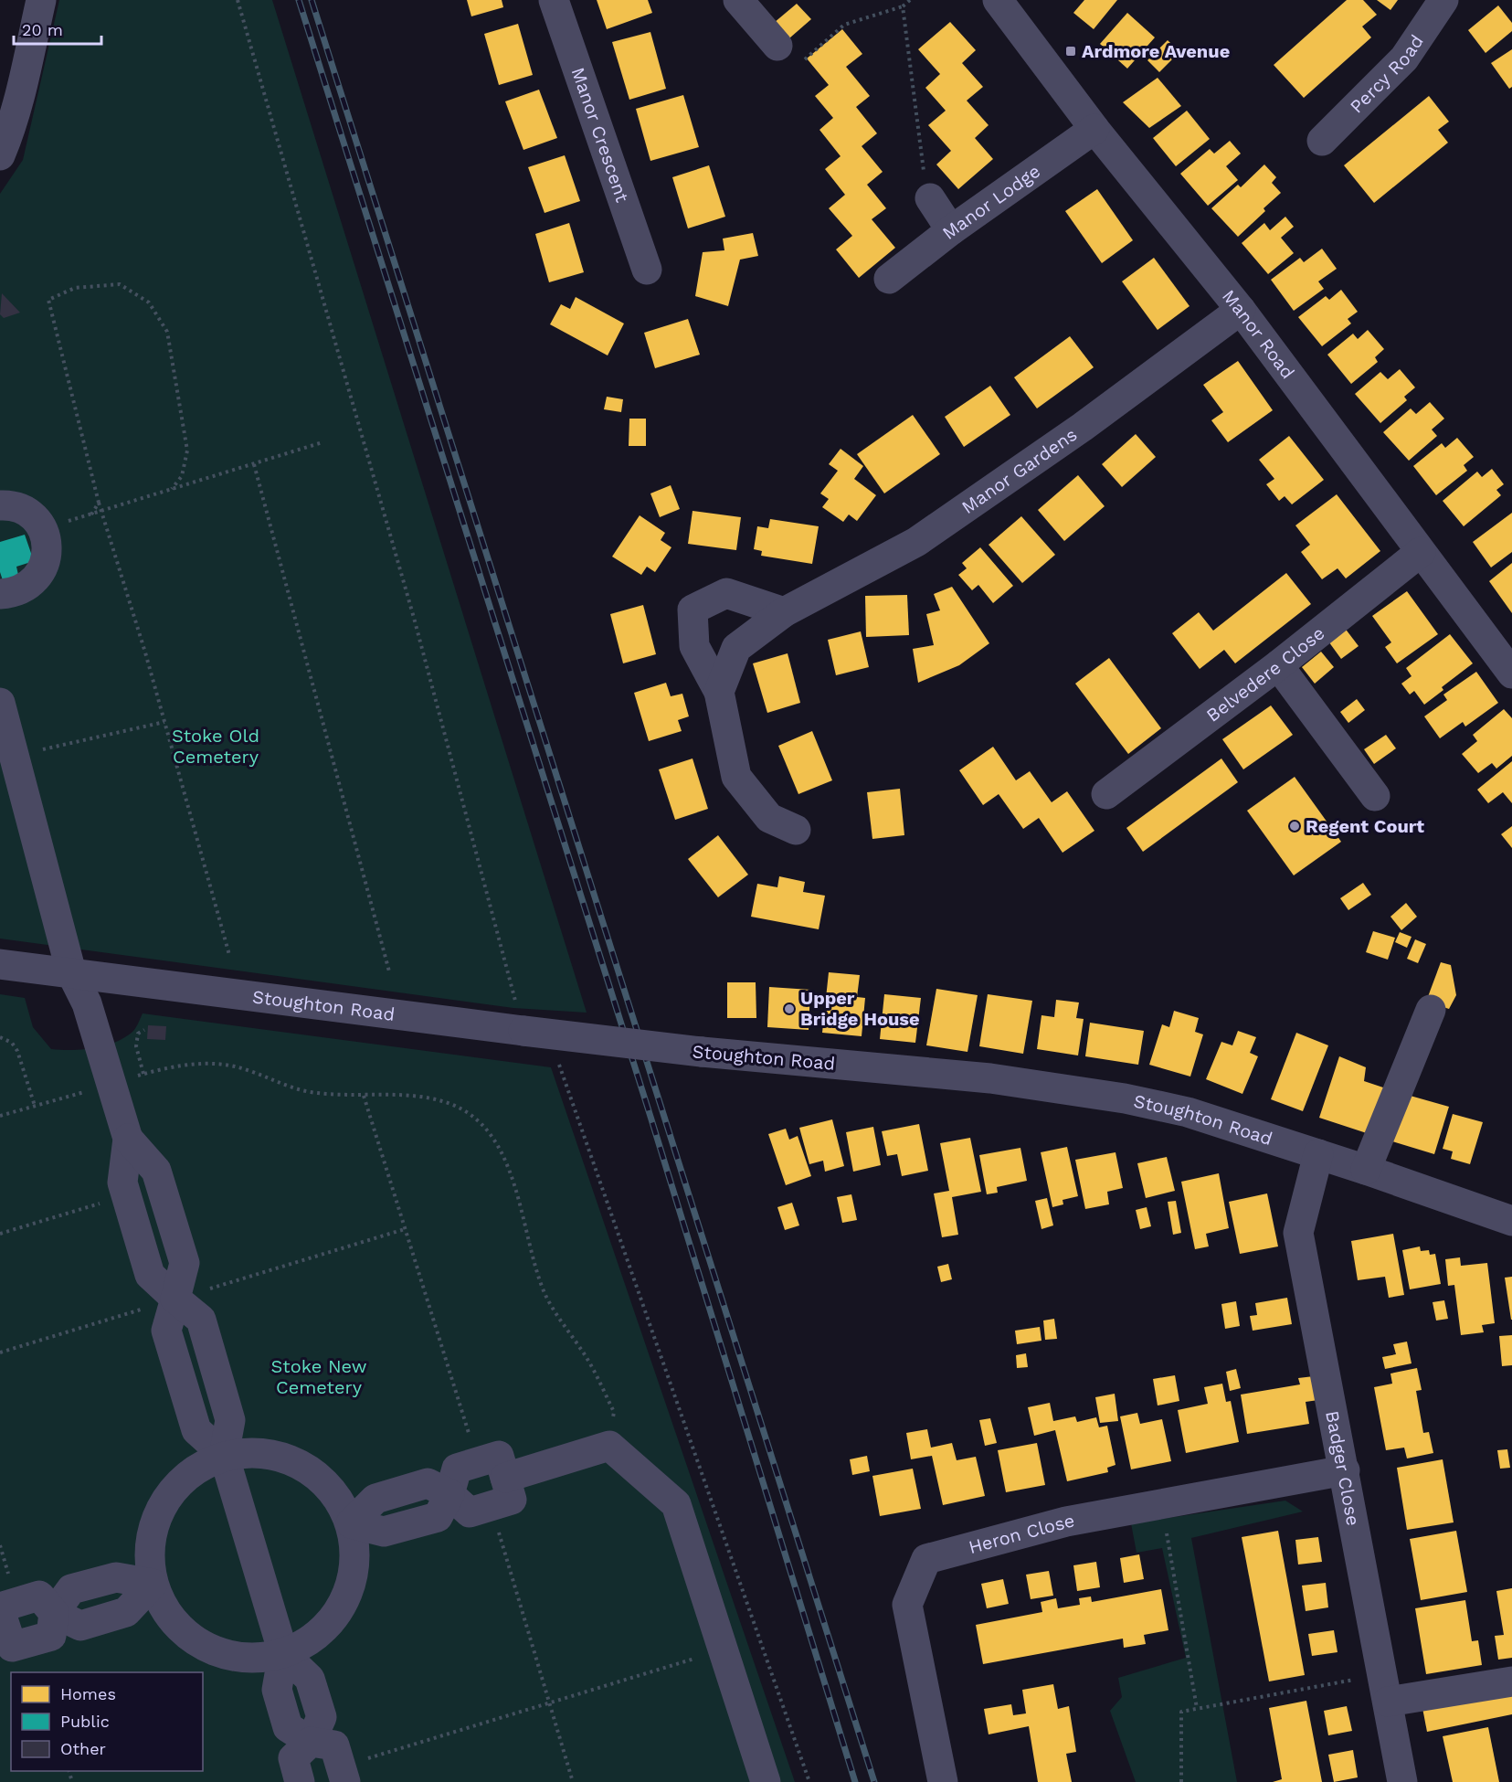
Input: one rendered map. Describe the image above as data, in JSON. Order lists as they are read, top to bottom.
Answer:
{
  "streets": {
    "street": [
      "Percy Road",
      "Manor Crescent",
      "Manor Lodge",
      "Manor Road",
      "Manor Gardens",
      "Belvedere Close",
      "Stoughton Road",
      "Badger Close",
      "Heron Close"
    ]
  },
  "crossings": [
    ["Manor Lodge", "Manor Road"],
    ["Manor Road", "Manor Gardens"],
    ["Manor Road", "Belvedere Close"],
    ["Stoughton Road", "Badger Close"],
    ["Badger Close", "Heron Close"]
  ],
  "parks": ["Stoke Old Cemetery", "Stoke New Cemetery"],
  "places": {
    "transit": ["Ardmore Avenue"],
    "other": ["Regent Court", "Upper Bridge House"]
  },
  "legend": ["Homes", "Public", "Other"],
  "scale_bar": "20 m"
}
